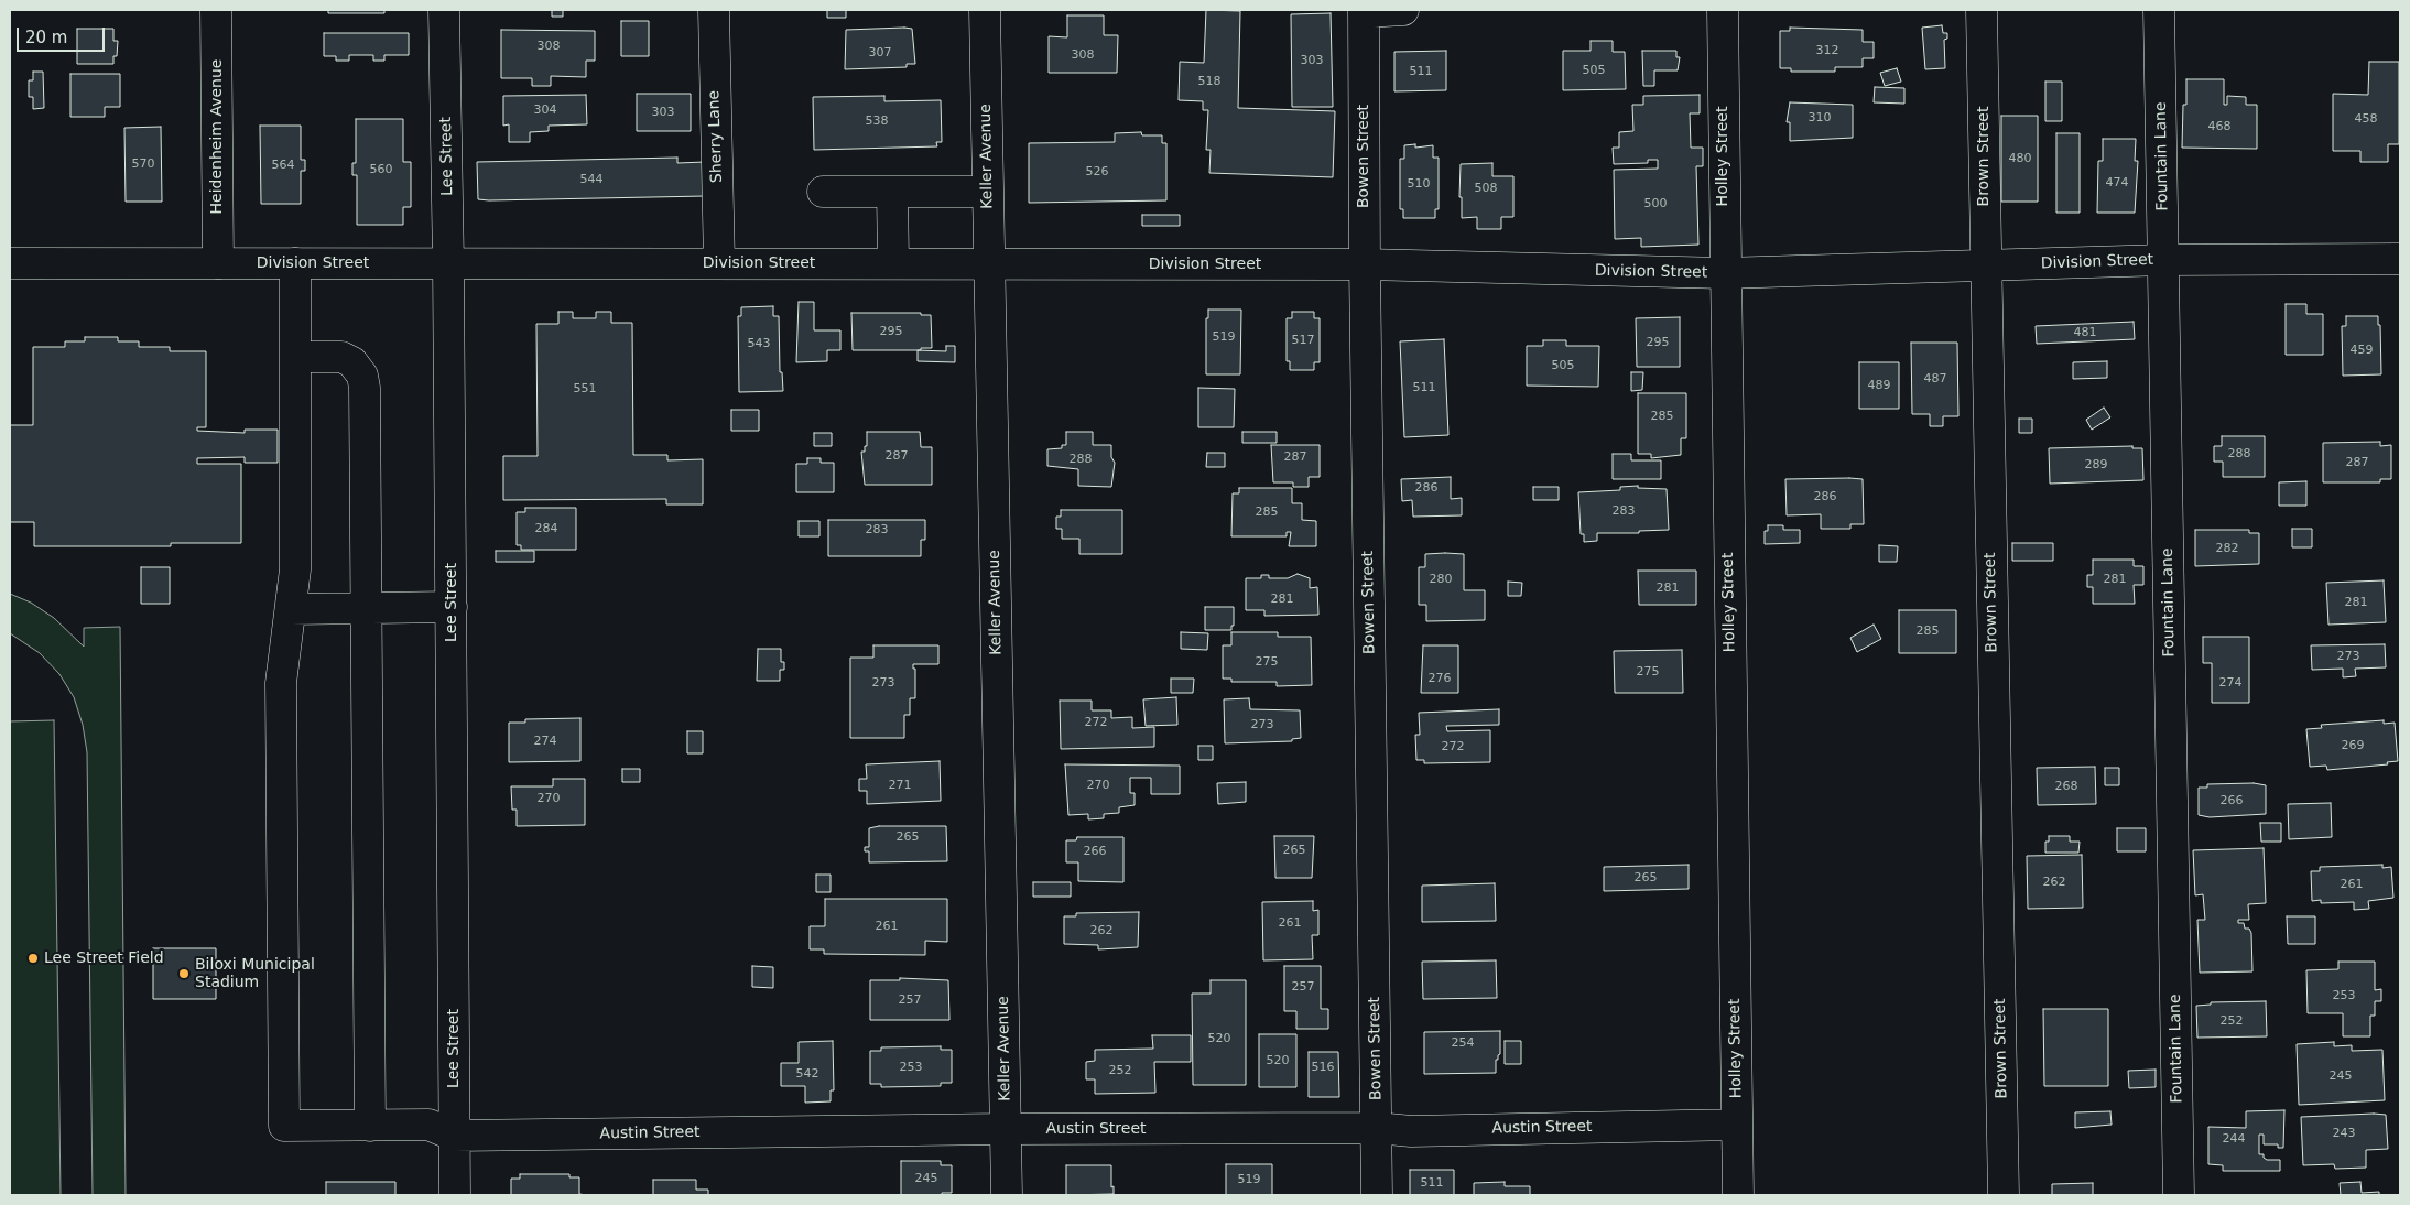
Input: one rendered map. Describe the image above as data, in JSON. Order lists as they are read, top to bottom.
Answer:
{
  "streets": {
    "street": [
      "Heidenheim Avenue",
      "Sherry Lane",
      "Lee Street",
      "Keller Avenue",
      "Bowen Street",
      "Holley Street",
      "Brown Street",
      "Fountain Lane",
      "Division Street",
      "Austin Street"
    ]
  },
  "crossings": [
    ["Heidenheim Avenue", "Division Street"],
    ["Sherry Lane", "Division Street"],
    ["Lee Street", "Division Street"],
    ["Lee Street", "Austin Street"],
    ["Keller Avenue", "Division Street"],
    ["Keller Avenue", "Austin Street"],
    ["Bowen Street", "Division Street"],
    ["Bowen Street", "Austin Street"],
    ["Holley Street", "Division Street"],
    ["Holley Street", "Austin Street"],
    ["Brown Street", "Division Street"],
    ["Fountain Lane", "Division Street"]
  ],
  "places": ["Lee Street Field", "Biloxi Municipal Stadium"],
  "house_numbers": [
    "308",
    "312",
    "307",
    "308",
    "303",
    "505",
    "511",
    "518",
    "304",
    "303",
    "310",
    "458",
    "538",
    "468",
    "480",
    "570",
    "564",
    "560",
    "526",
    "544",
    "474",
    "510",
    "508",
    "500",
    "295",
    "481",
    "519",
    "517",
    "295",
    "543",
    "459",
    "505",
    "487",
    "489",
    "511",
    "551",
    "285",
    "288",
    "287",
    "287",
    "288",
    "287",
    "289",
    "286",
    "286",
    "283",
    "285",
    "284",
    "283",
    "282",
    "280",
    "281",
    "281",
    "281",
    "281",
    "285",
    "273",
    "275",
    "275",
    "276",
    "273",
    "274",
    "272",
    "273",
    "274",
    "269",
    "272",
    "271",
    "270",
    "268",
    "270",
    "266",
    "265",
    "265",
    "266",
    "265",
    "262",
    "261",
    "261",
    "261",
    "262",
    "257",
    "253",
    "257",
    "252",
    "520",
    "254",
    "520",
    "253",
    "516",
    "252",
    "542",
    "245",
    "243",
    "244",
    "245",
    "519",
    "511"
  ],
  "scale_bar": "20 m"
}
